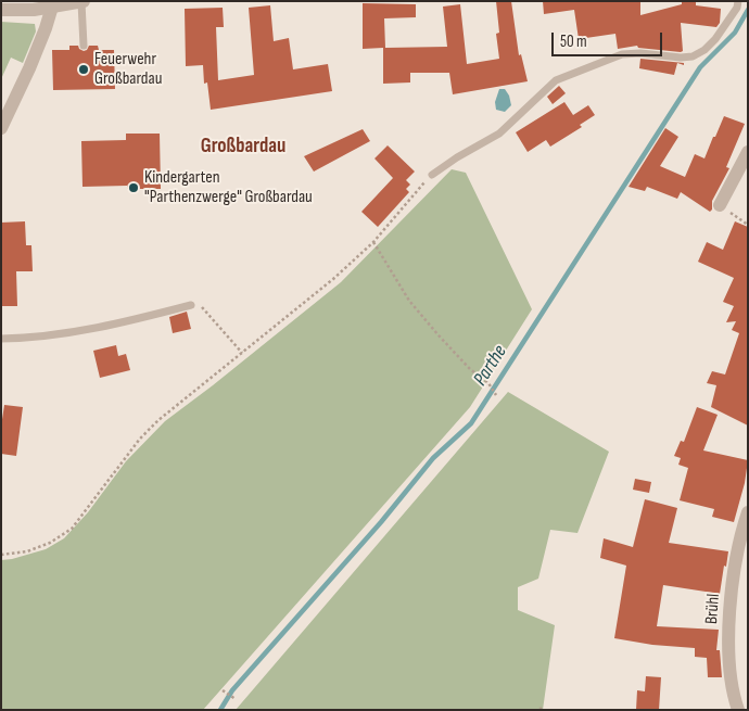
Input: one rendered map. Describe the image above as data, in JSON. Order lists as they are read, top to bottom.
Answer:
{
  "streets": {
    "street": ["Brühl"]
  },
  "districts": ["Großbardau"],
  "water": ["Parthe"],
  "places": ["Feuerwehr Großbardau", "Kindergarten \"Parthenzwerge\" Großbardau"],
  "scale_bar": "50 m"
}
